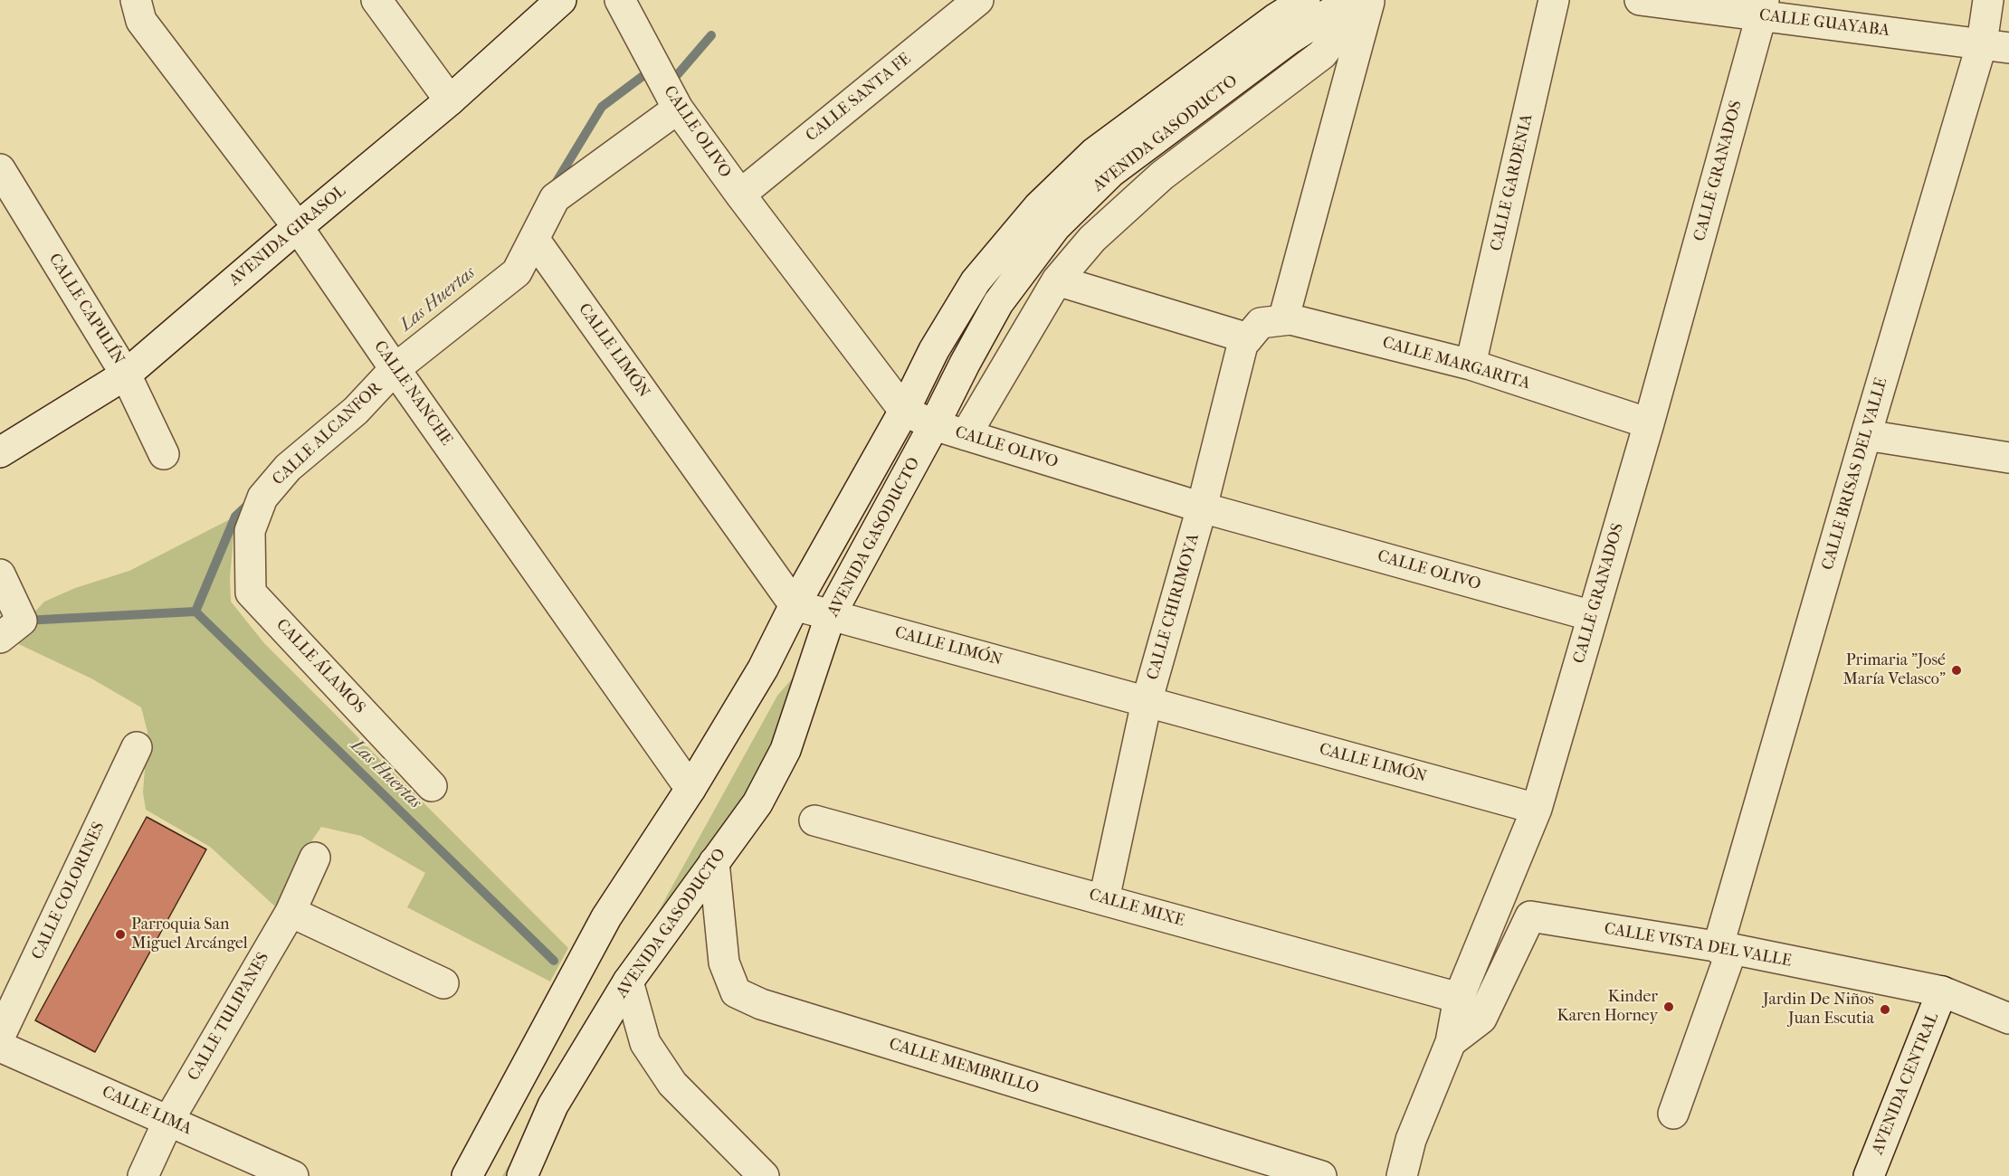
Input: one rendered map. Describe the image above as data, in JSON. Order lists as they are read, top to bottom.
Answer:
{
  "streets": {
    "street": [
      "CALLE GUAYABA",
      "CALLE SANTA FE",
      "CALLE OLIVO",
      "AVENIDA GASODUCTO",
      "CALLE GRANADOS",
      "CALLE GARDENIA",
      "AVENIDA GIRASOL",
      "CALLE CAPULÍN",
      "CALLE LIMÓN",
      "CALLE MARGARITA",
      "CALLE NANCHE",
      "CALLE ALCANFOR",
      "CALLE BRISAS DEL VALLE",
      "CALLE CHIRIMOYA",
      "CALLE ÁLAMOS",
      "CALLE COLORINES",
      "CALLE MIXE",
      "CALLE VISTA DEL VALLE",
      "CALLE TULIPANES",
      "CALLE MEMBRILLO",
      "AVENIDA CENTRAL",
      "CALLE LIMA"
    ]
  },
  "crossings": [
    ["CALLE GUAYABA", "CALLE GRANADOS"],
    ["CALLE GUAYABA", "CALLE BRISAS DEL VALLE"],
    ["CALLE SANTA FE", "CALLE OLIVO"],
    ["CALLE OLIVO", "AVENIDA GASODUCTO"],
    ["CALLE OLIVO", "CALLE GRANADOS"],
    ["CALLE OLIVO", "CALLE ALCANFOR"],
    ["CALLE OLIVO", "CALLE CHIRIMOYA"],
    ["AVENIDA GASODUCTO", "CALLE LIMÓN"],
    ["AVENIDA GASODUCTO", "CALLE NANCHE"],
    ["AVENIDA GASODUCTO", "CALLE MEMBRILLO"],
    ["CALLE GRANADOS", "CALLE LIMÓN"],
    ["CALLE GRANADOS", "CALLE MARGARITA"],
    ["CALLE GRANADOS", "CALLE MIXE"],
    ["CALLE GRANADOS", "CALLE VISTA DEL VALLE"],
    ["CALLE GARDENIA", "CALLE MARGARITA"],
    ["AVENIDA GIRASOL", "CALLE CAPULÍN"],
    ["AVENIDA GIRASOL", "CALLE NANCHE"],
    ["CALLE LIMÓN", "CALLE ALCANFOR"],
    ["CALLE LIMÓN", "CALLE CHIRIMOYA"],
    ["CALLE MARGARITA", "CALLE CHIRIMOYA"],
    ["CALLE NANCHE", "CALLE ALCANFOR"],
    ["CALLE ALCANFOR", "CALLE ÁLAMOS"],
    ["CALLE BRISAS DEL VALLE", "CALLE VISTA DEL VALLE"],
    ["CALLE CHIRIMOYA", "CALLE MIXE"],
    ["CALLE VISTA DEL VALLE", "AVENIDA CENTRAL"],
    ["CALLE TULIPANES", "CALLE LIMA"]
  ],
  "water": ["Las Huertas"],
  "places": [
    "Primaria \"José María Velasco\"",
    "Parroquia San Miguel Arcángel",
    "Kinder Karen Horney",
    "Jardin De Niños Juan Escutia"
  ]
}
